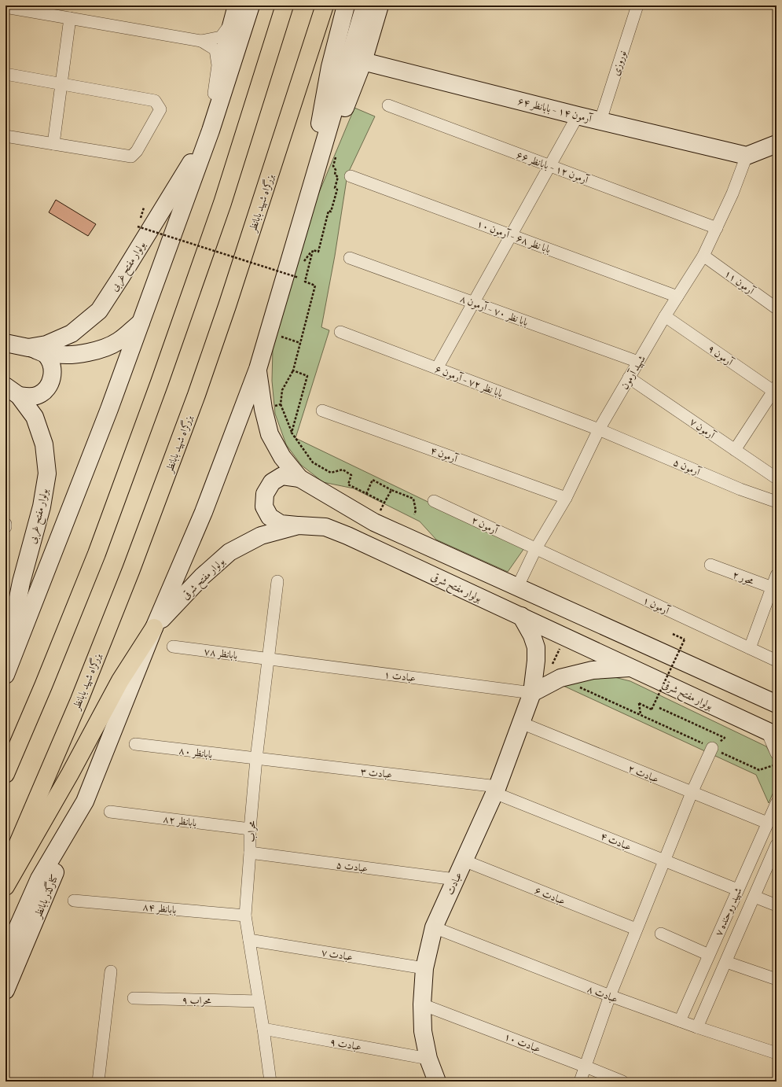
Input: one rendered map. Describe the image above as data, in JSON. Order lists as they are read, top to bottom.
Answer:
{
  "streets": {
    "highway": ["بزرگراه شهید بابانظر"],
    "main road": [
      "آرمون ۱۴ - بابانظر ۶۴",
      "بولوار مفتح غربی",
      "بولوار مفتح شرقی",
      "عبادت",
      "کنارگذر بابانظر"
    ],
    "street": [
      "نوروزی",
      "آرمون ۱۲ - بابانظر ۶۶",
      "بابا نظر ۶۸ - آرمون ۱۰",
      "آرمون ۱۱",
      "بابا نظر ۷۰ - آرمون ۸",
      "آرمون ۹",
      "شهید آرمون",
      "بابا نظر ۷۲ - آرمون ۶",
      "آرمون ۷",
      "آرمون ۴",
      "آرمون ۵",
      "آرمون ۲",
      "محور ۲",
      "آرمون ۱",
      "بابانظر ۷۸",
      "عبادت ۱",
      "بابانظر ۸۰",
      "عبادت ۳",
      "عبادت ۲",
      "بابانظر ۸۲",
      "محراب",
      "عبادت ۴",
      "عبادت ۵",
      "عبادت ۶",
      "بابانظر ۸۴",
      "شهید روحنده ۷",
      "عبادت ۷",
      "عبادت ۸",
      "محراب ۹",
      "عبادت ۱۰",
      "عبادت ۹"
    ]
  },
  "crossings": [
    ["نوروزی", "آرمون ۱۴ - بابانظر ۶۴"],
    ["آرمون ۱۴ - بابانظر ۶۴", "شهید آرمون"],
    ["آرمون ۱۲ - بابانظر ۶۶", "شهید آرمون"],
    ["بابا نظر ۶۸ - آرمون ۱۰", "شهید آرمون"],
    ["آرمون ۱۱", "شهید آرمون"],
    ["بابا نظر ۷۰ - آرمون ۸", "شهید آرمون"],
    ["آرمون ۹", "شهید آرمون"],
    ["شهید آرمون", "بابا نظر ۷۲ - آرمون ۶"],
    ["شهید آرمون", "آرمون ۷"],
    ["شهید آرمون", "آرمون ۴"],
    ["شهید آرمون", "آرمون ۵"],
    ["شهید آرمون", "آرمون ۲"],
    ["شهید آرمون", "آرمون ۱"],
    ["بابا نظر ۷۲ - آرمون ۶", "آرمون ۵"],
    ["آرمون ۲", "آرمون ۱"],
    ["بولوار مفتح شرقی", "عبادت"],
    ["بابانظر ۷۸", "عبادت ۱"],
    ["بابانظر ۷۸", "محراب"],
    ["عبادت ۱", "محراب"],
    ["عبادت ۱", "عبادت"],
    ["بابانظر ۸۰", "عبادت ۳"],
    ["بابانظر ۸۰", "محراب"],
    ["عبادت ۳", "محراب"],
    ["عبادت ۳", "عبادت ۴"],
    ["عبادت ۳", "عبادت"],
    ["عبادت ۲", "عبادت"],
    ["عبادت ۲", "شهید روحنده ۷"],
    ["بابانظر ۸۲", "محراب"],
    ["محراب", "عبادت ۵"],
    ["محراب", "بابانظر ۸۴"],
    ["محراب", "عبادت ۷"],
    ["محراب", "محراب ۹"],
    ["محراب", "عبادت ۹"],
    ["عبادت ۴", "عبادت"],
    ["عبادت ۴", "شهید روحنده ۷"],
    ["عبادت ۵", "عبادت"],
    ["عبادت", "عبادت ۶"],
    ["عبادت", "عبادت ۷"],
    ["عبادت", "عبادت ۸"],
    ["عبادت", "عبادت ۱۰"],
    ["عبادت", "عبادت ۹"],
    ["شهید روحنده ۷", "عبادت ۸"]
  ]
}
